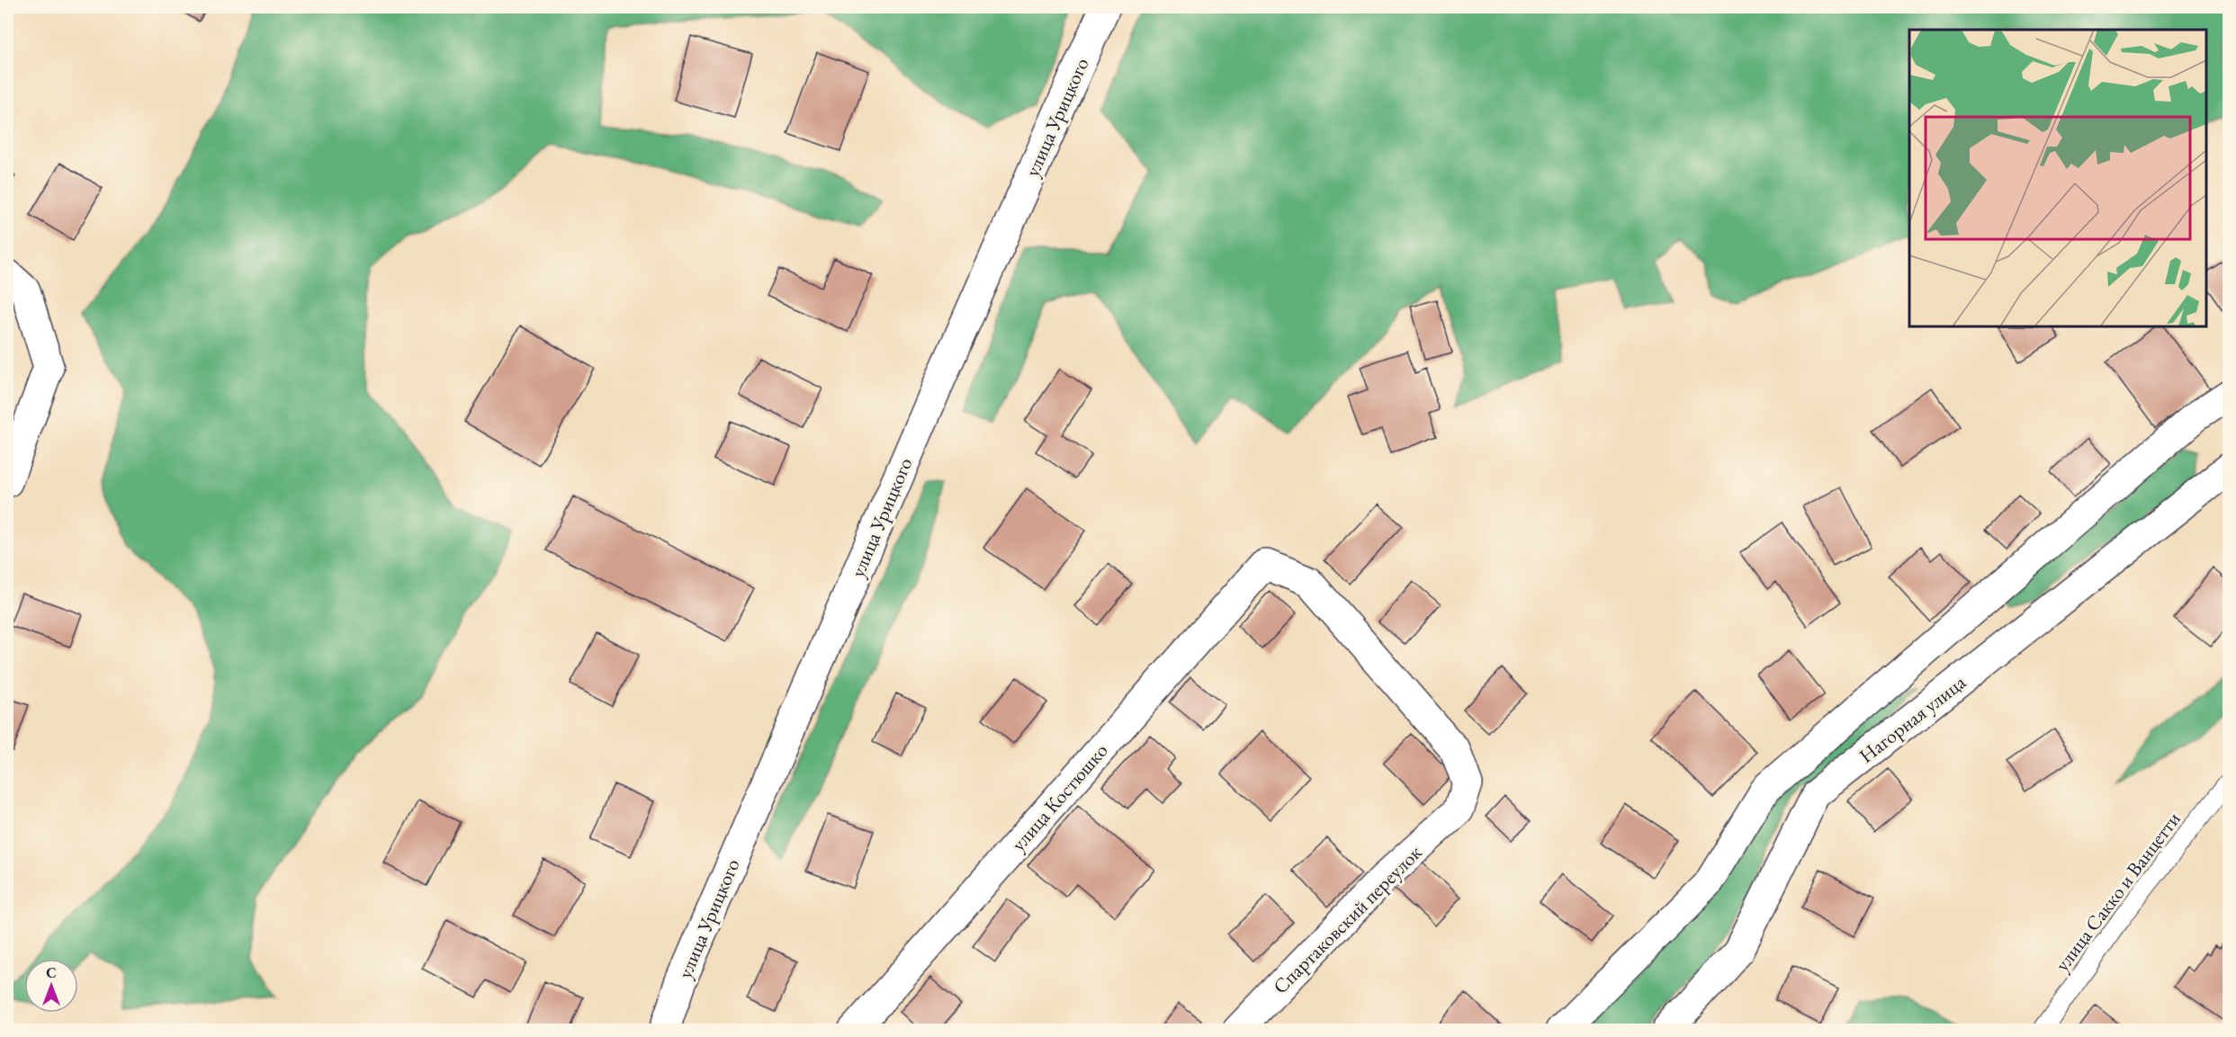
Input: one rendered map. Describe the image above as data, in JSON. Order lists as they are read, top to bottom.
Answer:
{
  "streets": {
    "street": [
      "улица Урицкого",
      "Нагорная улица",
      "улица Костюшко",
      "Спартаковский переулок"
    ],
    "lane": ["улица Сакко и Ванцетти"]
  },
  "crossings": [
    ["улица Костюшко", "Спартаковский переулок"]
  ],
  "north": "top"
}
